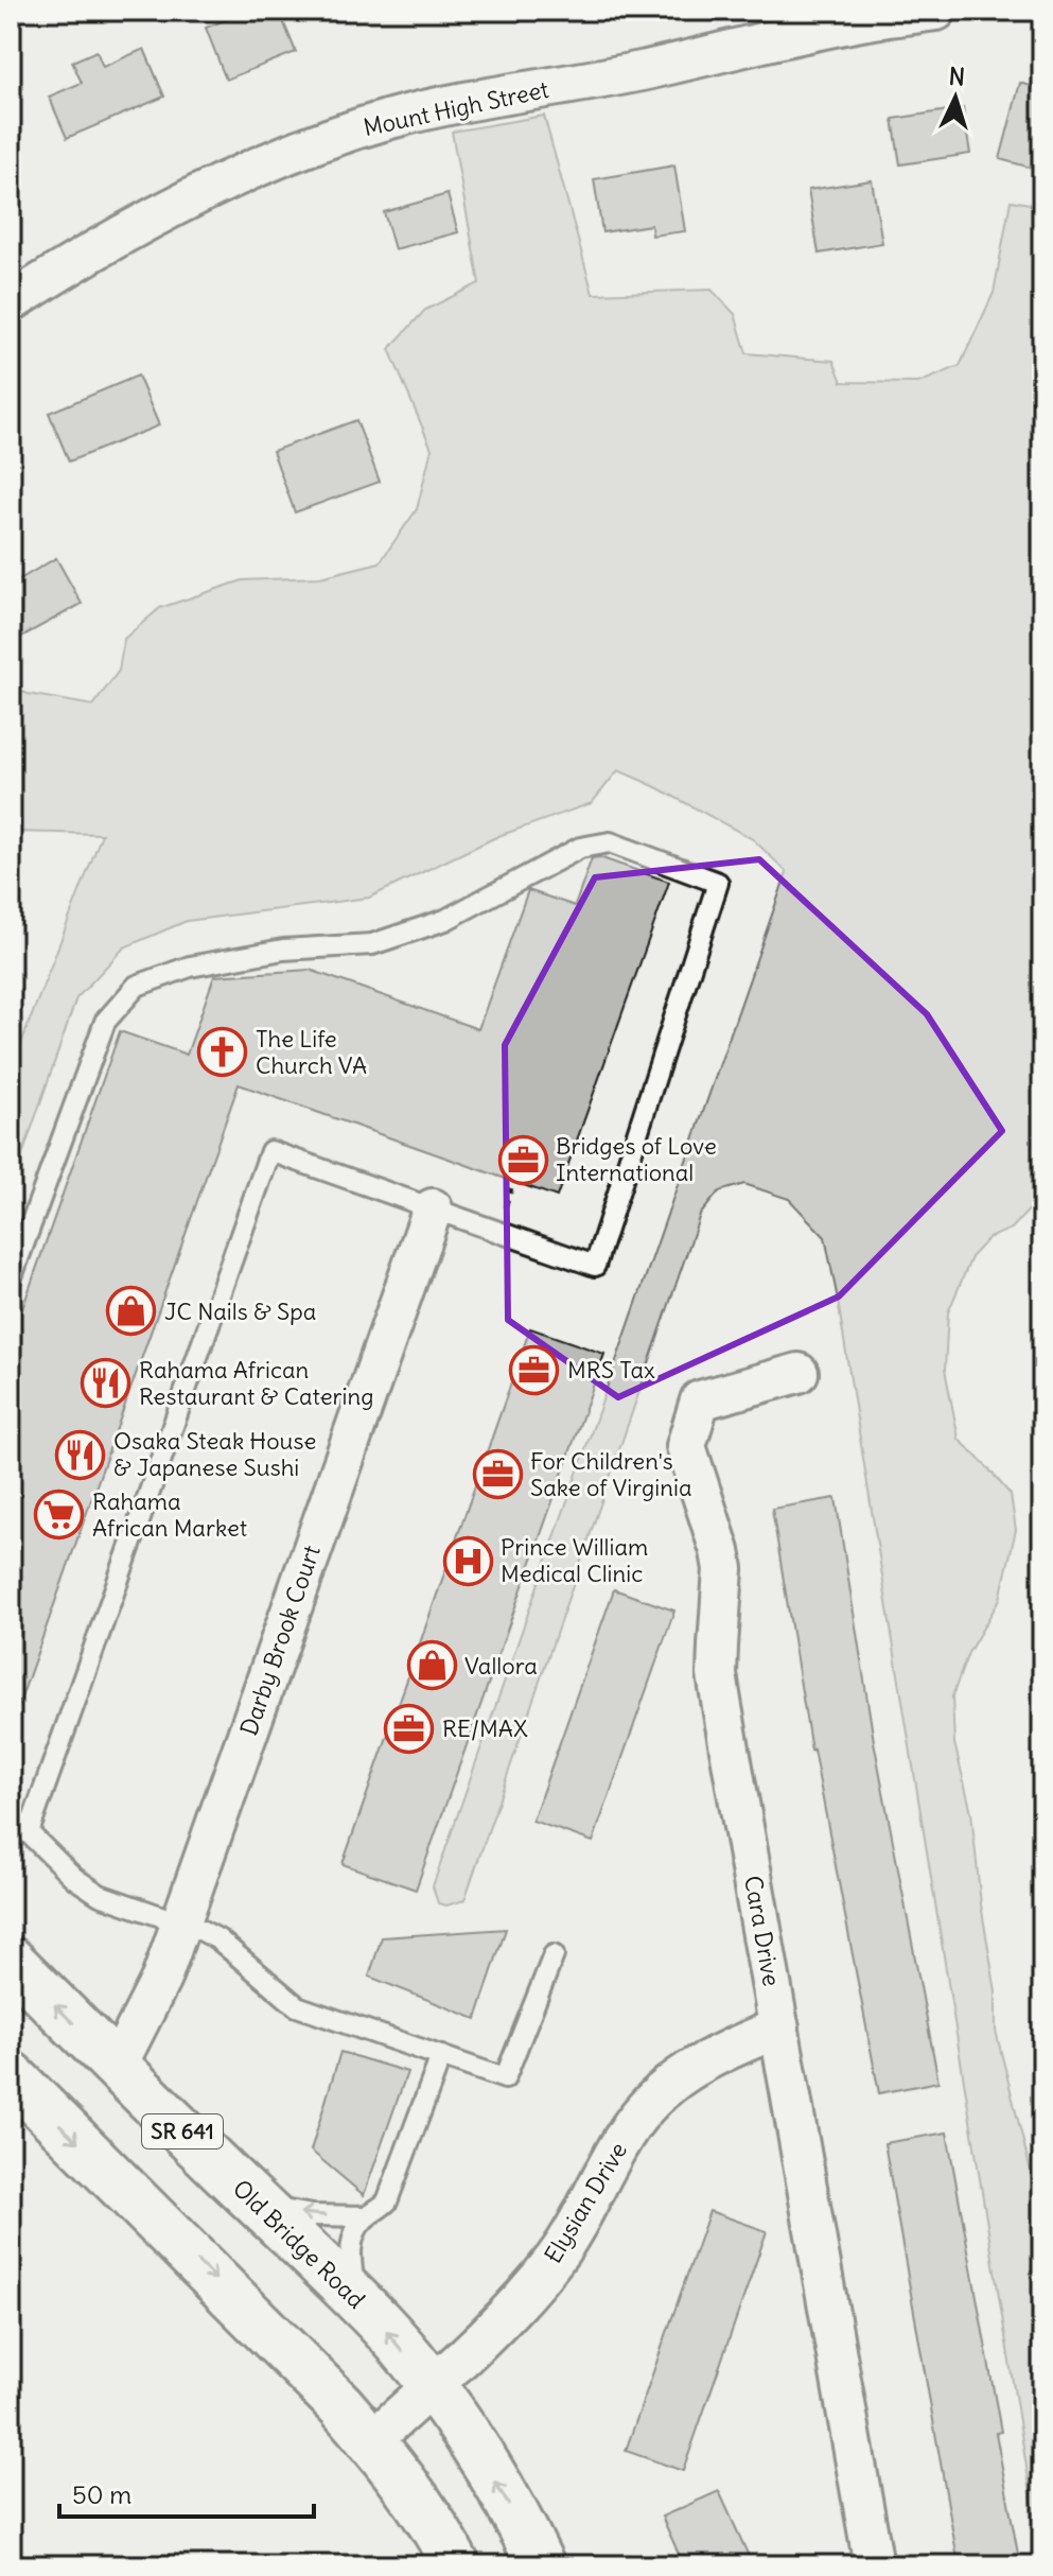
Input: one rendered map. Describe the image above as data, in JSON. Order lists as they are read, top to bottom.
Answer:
{
  "streets": {
    "main road": ["SR 641", "Old Bridge Road"],
    "street": [
      "Mount High Street",
      "Darby Brook Court",
      "Cara Drive",
      "Elysian Drive"
    ]
  },
  "crossings": [
    ["Darby Brook Court", "Old Bridge Road"],
    ["Cara Drive", "Elysian Drive"],
    ["Elysian Drive", "Old Bridge Road"]
  ],
  "places": {
    "church": ["The Life Church VA"],
    "office": [
      "Bridges of Love International",
      "MRS Tax",
      "For Children's Sake of Virginia",
      "RE/MAX"
    ],
    "shop": ["JC Nails & Spa", "Vallora"],
    "restaurant": ["Rahama African Restaurant & Catering", "Osaka Steak House & Japanese Sushi"],
    "supermarket": ["Rahama African Market"],
    "hospital": ["Prince William Medical Clinic"]
  },
  "scale_bar": "50 m",
  "north": "top"
}
